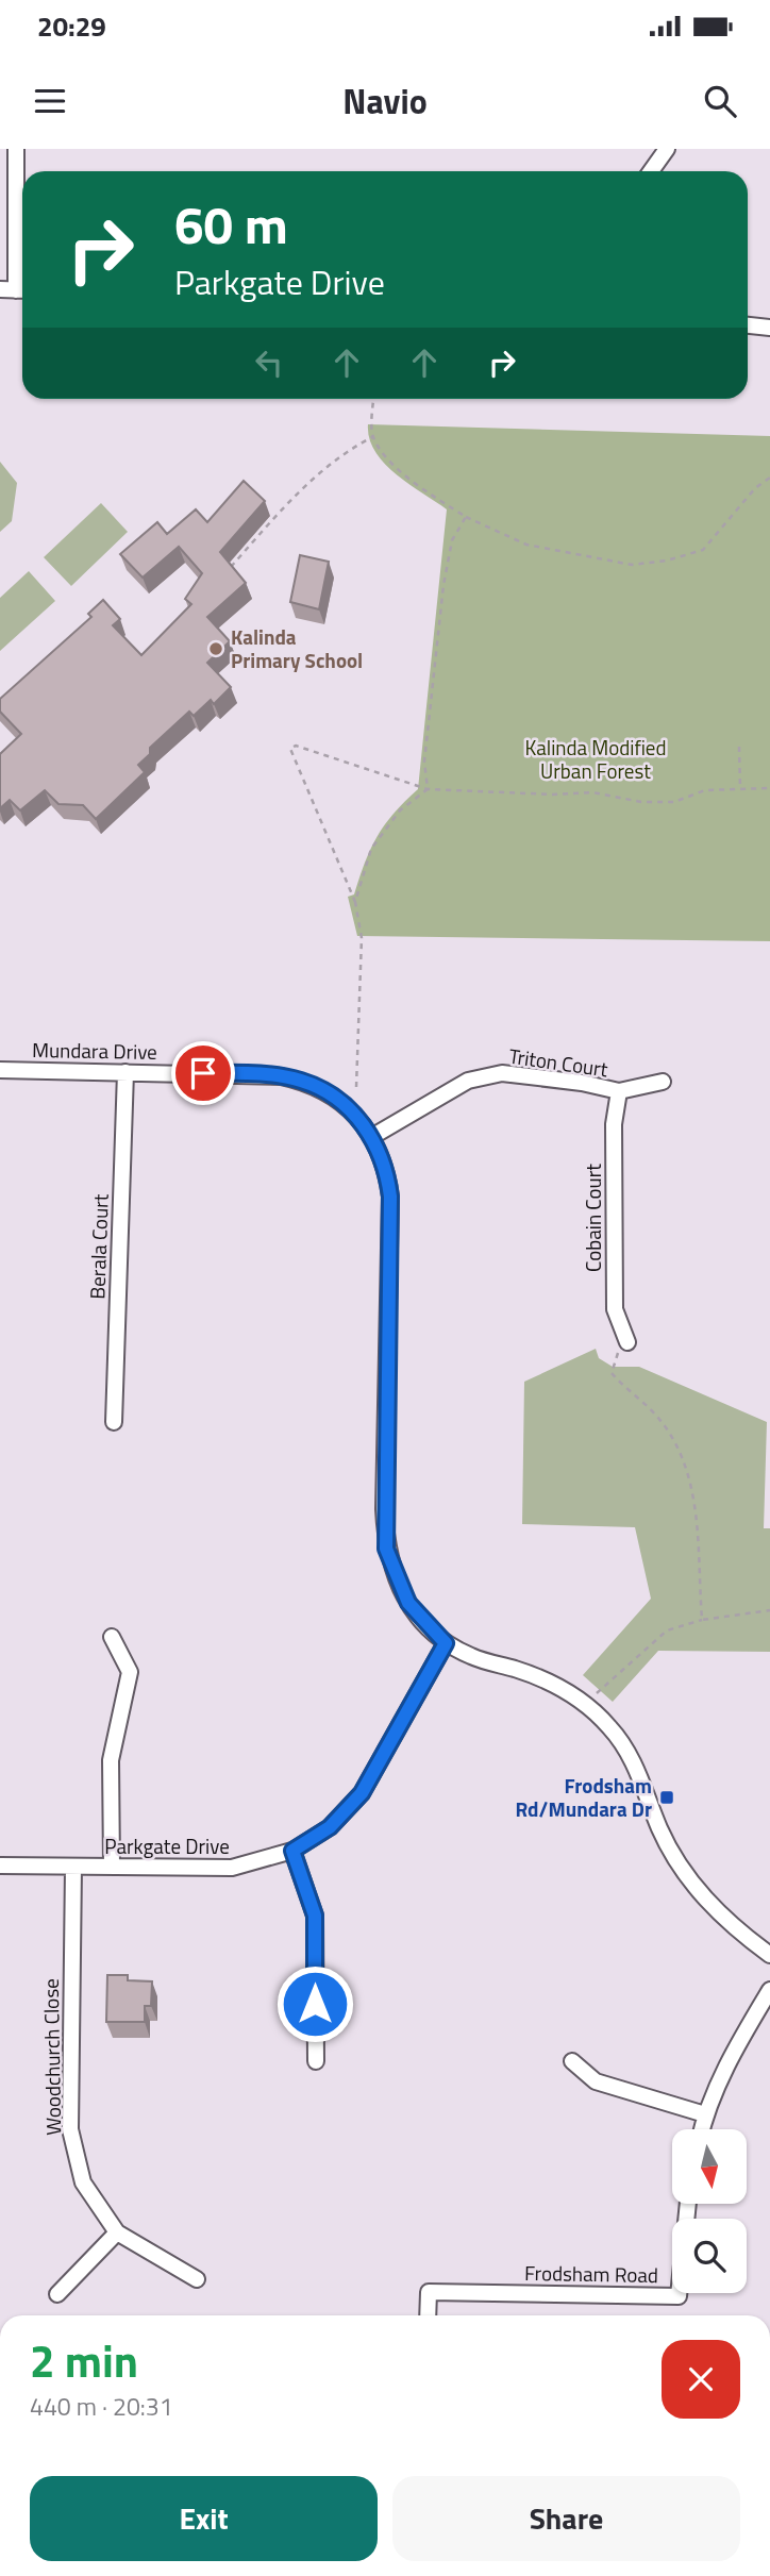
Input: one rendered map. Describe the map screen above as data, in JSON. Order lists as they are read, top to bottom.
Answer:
{
  "streets": {
    "street": [
      "Mundara Drive",
      "Triton Court",
      "Cobain Court",
      "Berala Court",
      "Parkgate Drive",
      "Woodchurch Close",
      "Frodsham Road"
    ]
  },
  "crossings": [
    ["Mundara Drive", "Triton Court"],
    ["Mundara Drive", "Berala Court"],
    ["Mundara Drive", "Parkgate Drive"],
    ["Triton Court", "Cobain Court"],
    ["Parkgate Drive", "Woodchurch Close"]
  ],
  "parks": ["Kalinda Modified Urban Forest"],
  "places": {
    "other": ["Kalinda Primary School"],
    "transit": ["Frodsham Rd/Mundara Dr"]
  },
  "north": "bottom",
  "page": {
    "status": "20:29",
    "header": "Navio",
    "turn": ["60 m", "Parkgate Drive"],
    "heading": ["2 min", "440 m · 20:31"],
    "buttons": ["Exit", "Share"]
  }
}
